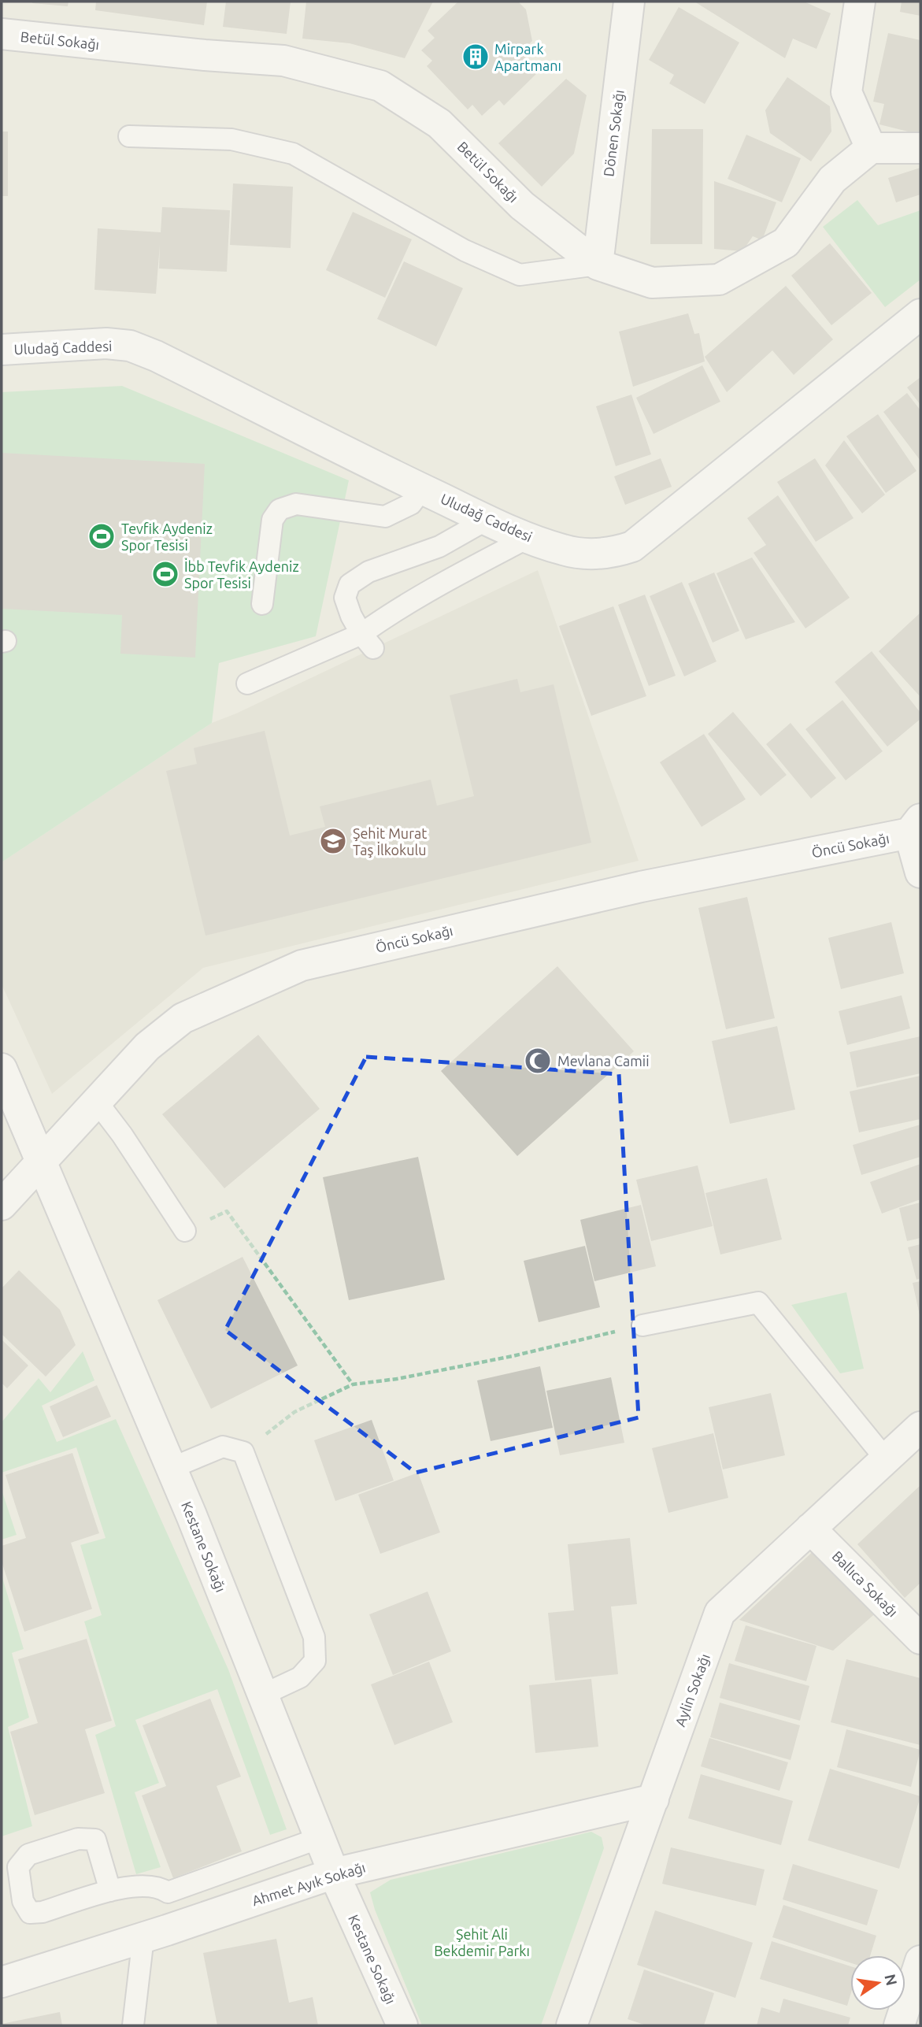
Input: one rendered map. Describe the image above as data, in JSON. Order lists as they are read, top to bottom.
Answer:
{
  "streets": {
    "street": [
      "Betül Sokağı",
      "Dönen Sokağı",
      "Uludağ Caddesi",
      "Öncü Sokağı",
      "Kestane Sokağı",
      "Ballıca Sokağı",
      "Aylin Sokağı",
      "Ahmet Ayık Sokağı"
    ]
  },
  "crossings": [
    ["Betül Sokağı", "Dönen Sokağı"],
    ["Öncü Sokağı", "Kestane Sokağı"],
    ["Kestane Sokağı", "Ahmet Ayık Sokağı"],
    ["Ballıca Sokağı", "Aylin Sokağı"],
    ["Aylin Sokağı", "Ahmet Ayık Sokağı"]
  ],
  "parks": ["Şehit Ali Bekdemir Parkı"],
  "places": {
    "building": ["Mirpark Apartmanı"],
    "sports": ["Tevfik Aydeniz Spor Tesisi", "İbb Tevfik Aydeniz Spor Tesisi"],
    "school or university": ["Şehit Murat Taş İlkokulu"],
    "mosque": ["Mevlana Camii"]
  },
  "north": "right"
}
